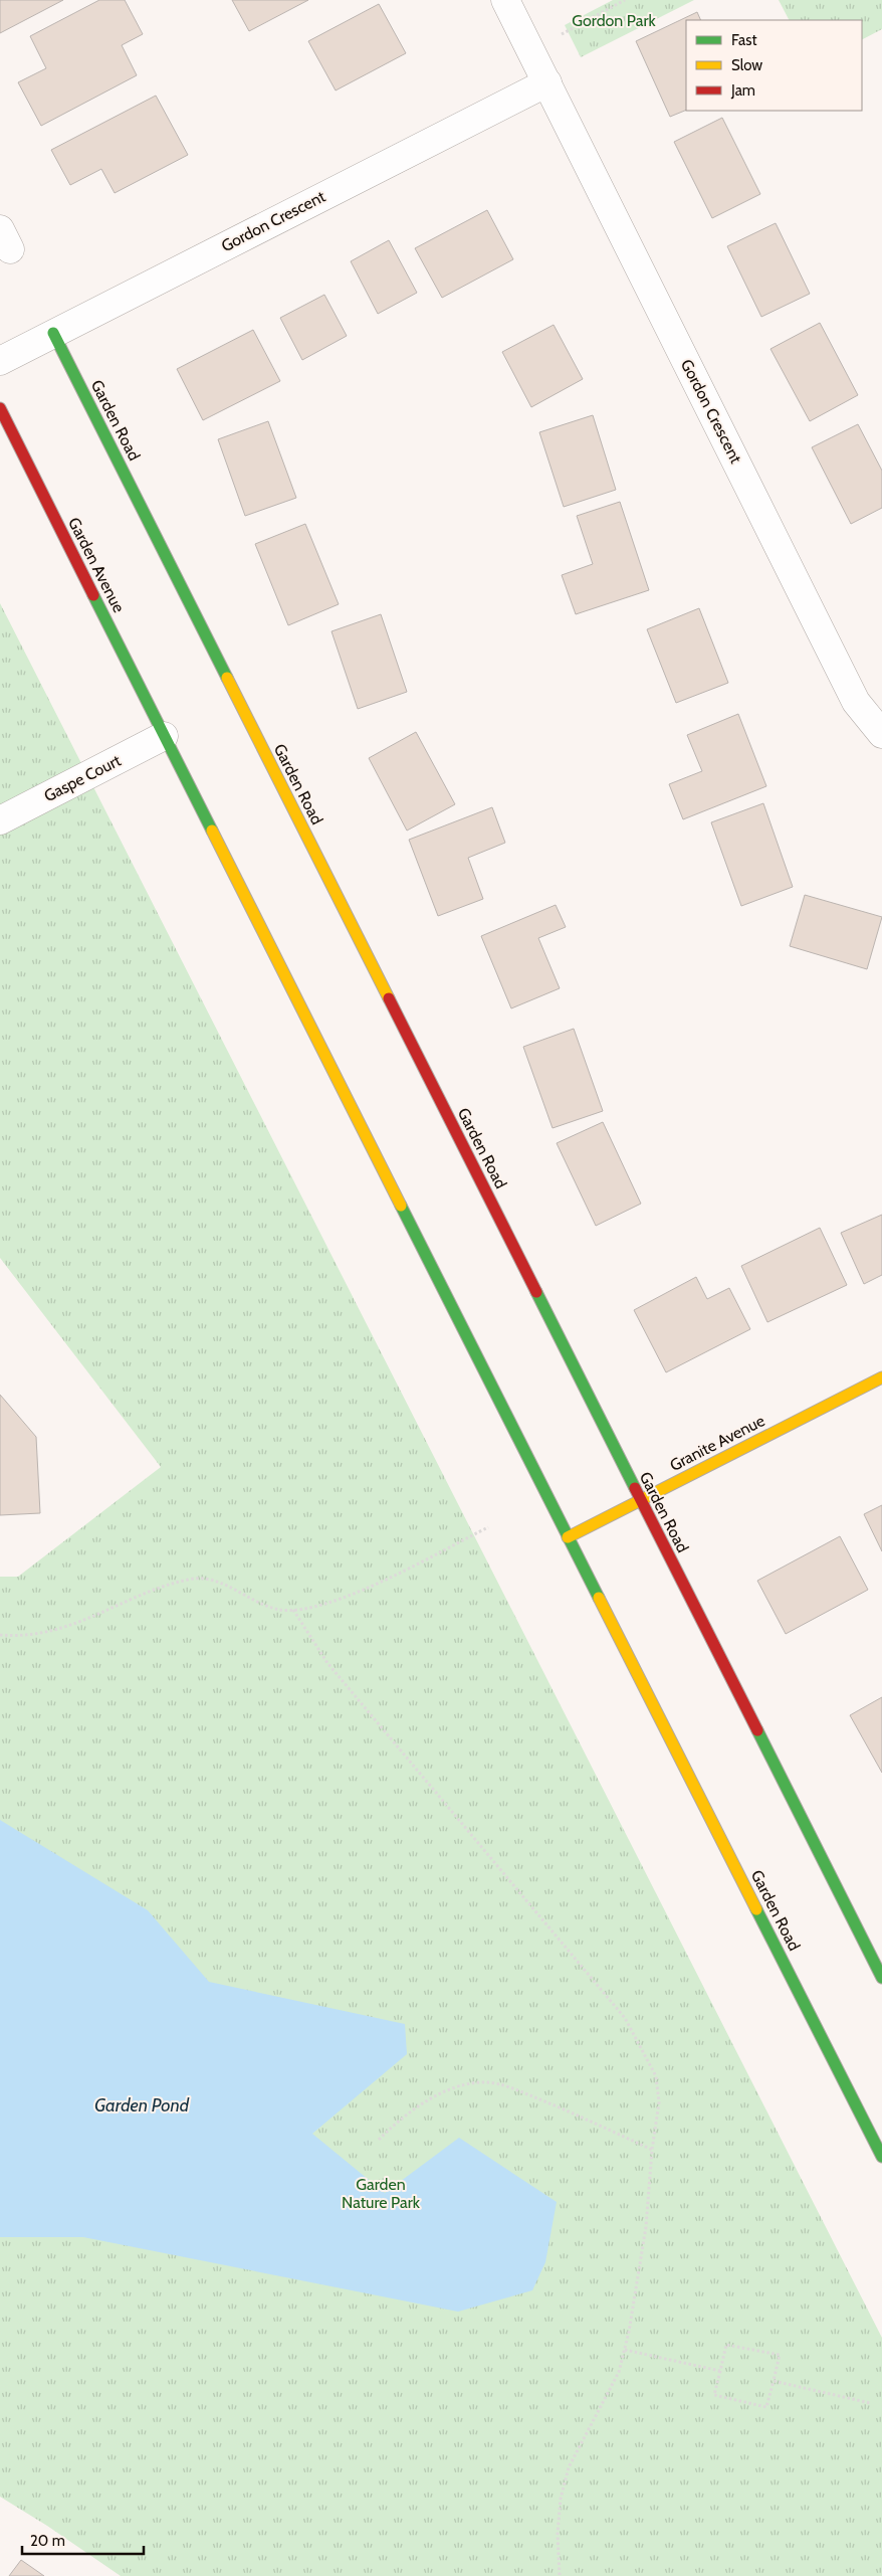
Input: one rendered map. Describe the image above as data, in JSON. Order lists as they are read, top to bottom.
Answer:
{
  "streets": {
    "street": [
      "Gordon Crescent",
      "Garden Road",
      "Garden Avenue",
      "Gaspe Court",
      "Granite Avenue"
    ]
  },
  "crossings": [
    ["Gordon Crescent", "Garden Road"],
    ["Garden Road", "Garden Avenue"],
    ["Garden Road", "Gaspe Court"],
    ["Garden Road", "Granite Avenue"],
    ["Garden Avenue", "Gaspe Court"]
  ],
  "water": ["Garden Pond"],
  "parks": ["Gordon Park", "Garden Nature Park"],
  "legend": ["Fast", "Slow", "Jam"],
  "scale_bar": "20 m"
}
